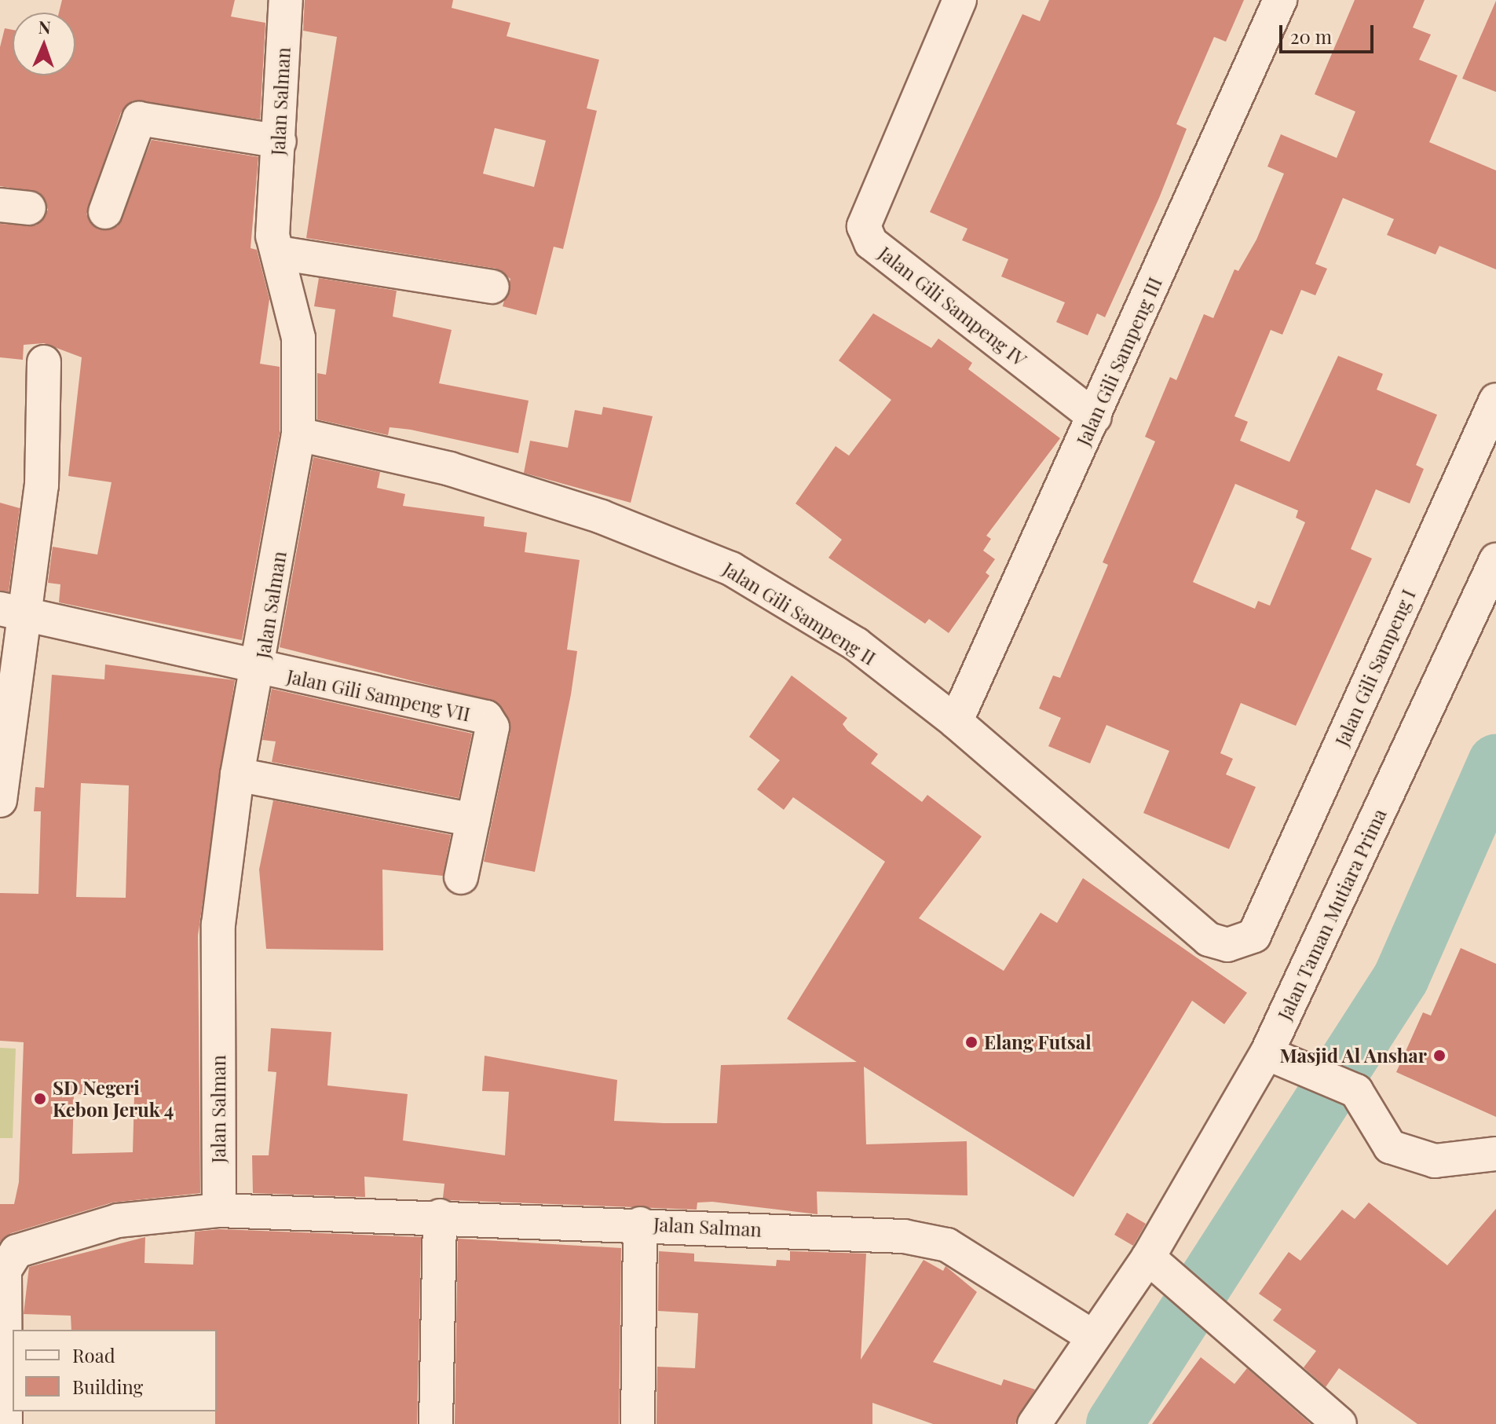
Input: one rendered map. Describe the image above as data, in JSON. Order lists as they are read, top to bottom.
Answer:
{
  "streets": {
    "street": [
      "Jalan Salman",
      "Jalan Gili Sampeng IV",
      "Jalan Gili Sampeng III",
      "Jalan Gili Sampeng II",
      "Jalan Gili Sampeng I",
      "Jalan Gili Sampeng VII",
      "Jalan Taman Mutiara Prima"
    ]
  },
  "crossings": [
    ["Jalan Salman", "Jalan Gili Sampeng II"],
    ["Jalan Salman", "Jalan Gili Sampeng VII"],
    ["Jalan Salman", "Jalan Taman Mutiara Prima"],
    ["Jalan Gili Sampeng IV", "Jalan Gili Sampeng III"],
    ["Jalan Gili Sampeng III", "Jalan Gili Sampeng II"],
    ["Jalan Gili Sampeng II", "Jalan Gili Sampeng I"]
  ],
  "places": ["Elang Futsal", "Masjid Al Anshar", "SD Negeri Kebon Jeruk 4"],
  "legend": ["Road", "Building"],
  "scale_bar": "20 m",
  "north": "top"
}
